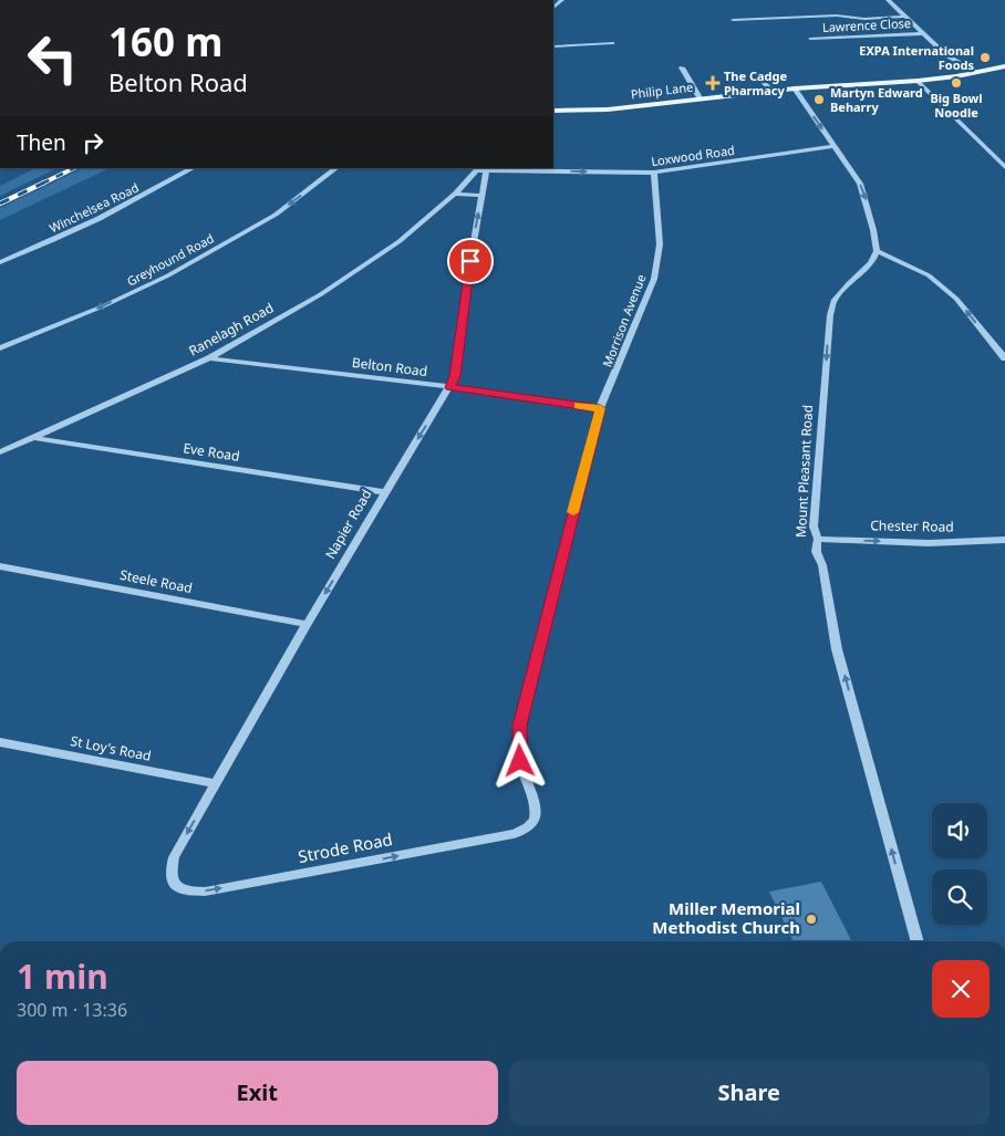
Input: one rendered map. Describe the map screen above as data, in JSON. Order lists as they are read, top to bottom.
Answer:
{
  "streets": {
    "main road": ["Philip Lane"],
    "street": [
      "Lawrence Close",
      "Loxwood Road",
      "Winchelsea Road",
      "Greyhound Road",
      "Morrison Avenue",
      "Ranelagh Road",
      "Belton Road",
      "Eve Road",
      "Mount Pleasant Road",
      "Napier Road",
      "Chester Road",
      "Steele Road",
      "St Loy's Road",
      "Strode Road"
    ]
  },
  "crossings": [
    ["Loxwood Road", "Morrison Avenue"],
    ["Loxwood Road", "Ranelagh Road"],
    ["Loxwood Road", "Napier Road"],
    ["Morrison Avenue", "Belton Road"],
    ["Morrison Avenue", "Strode Road"],
    ["Ranelagh Road", "Belton Road"],
    ["Ranelagh Road", "Eve Road"],
    ["Ranelagh Road", "Napier Road"],
    ["Belton Road", "Napier Road"],
    ["Eve Road", "Napier Road"],
    ["Mount Pleasant Road", "Chester Road"],
    ["Napier Road", "Steele Road"],
    ["Napier Road", "St Loy's Road"],
    ["Napier Road", "Strode Road"]
  ],
  "one_way": [
    "Loxwood Road",
    "Greyhound Road",
    "Chester Road",
    "Strode Road"
  ],
  "places": {
    "other": [
      "EXPA International Foods",
      "Big Bowl Noodle",
      "Martyn Edward Beharry",
      "Miller Memorial Methodist Church"
    ],
    "health": ["The Cadge Pharmacy"]
  },
  "page": {
    "turn": ["160 m", "Belton Road"],
    "then": "Then",
    "heading": ["1 min", "300 m · 13:36"],
    "buttons": ["Exit", "Share"]
  }
}
